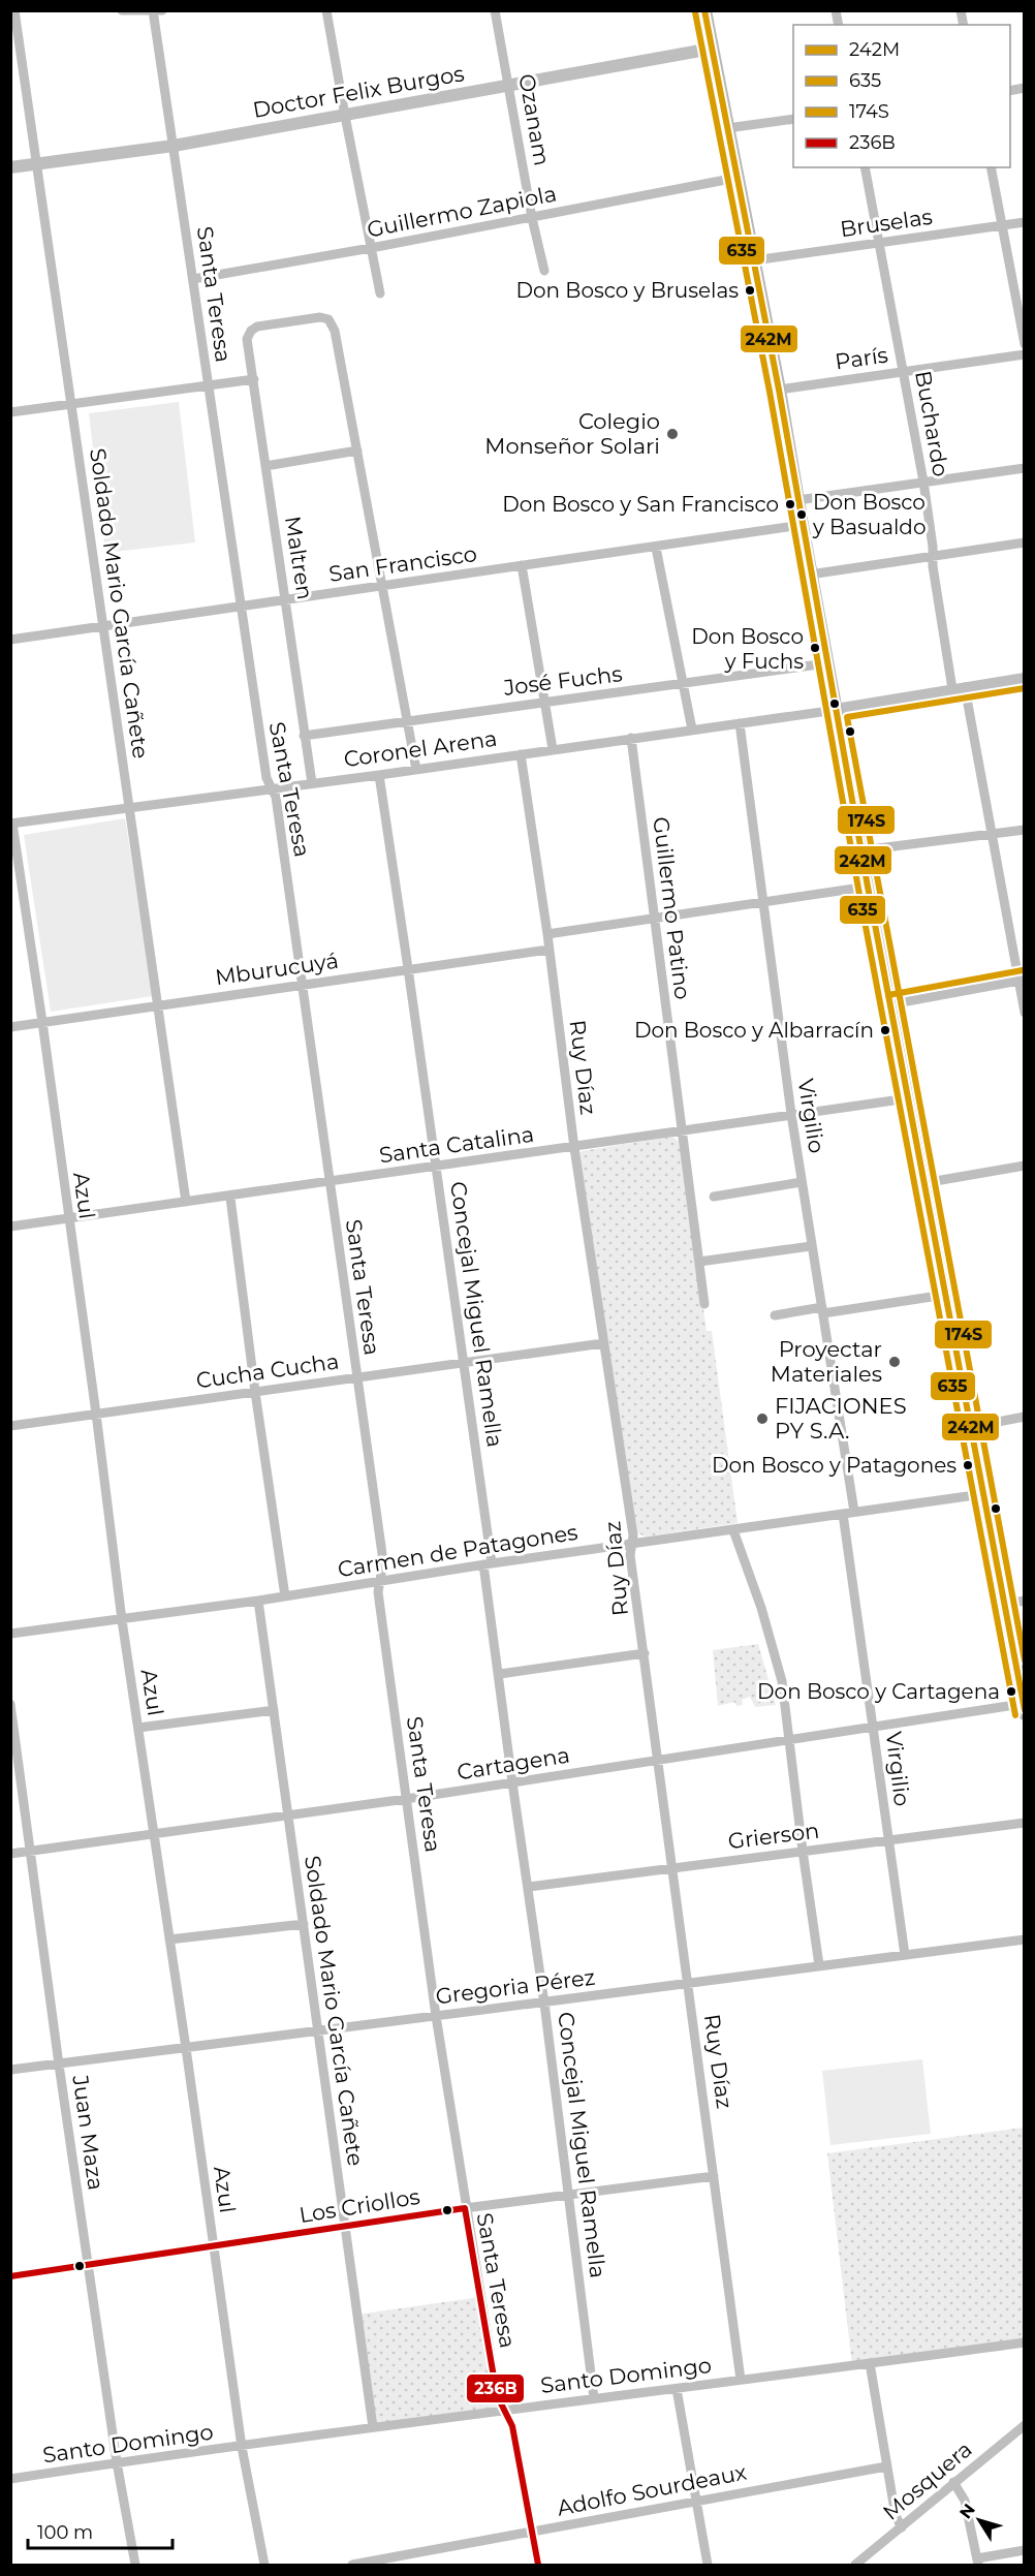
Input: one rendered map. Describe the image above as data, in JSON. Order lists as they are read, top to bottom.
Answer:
{
  "streets": {
    "street": [
      "Doctor Felix Burgos",
      "Ozanam",
      "Guillermo Zapiola",
      "Bruselas",
      "Santa Teresa",
      "París",
      "Buchardo",
      "Maltren",
      "San Francisco",
      "Soldado Mario García Cañete",
      "José Fuchs",
      "Coronel Arena",
      "Guillermo Patino",
      "Mburucuyá",
      "Ruy Díaz",
      "Virgilio",
      "Santa Catalina",
      "Azul",
      "Concejal Miguel Ramella",
      "Cucha Cucha",
      "Carmen de Patagones",
      "Cartagena",
      "Grierson",
      "Gregoria Pérez",
      "Juan Maza",
      "Los Criollos",
      "Santo Domingo",
      "Mosquera",
      "Adolfo Sourdeaux"
    ]
  },
  "crossings": [
    ["Doctor Felix Burgos", "Ozanam"],
    ["Doctor Felix Burgos", "Santa Teresa"],
    ["Doctor Felix Burgos", "Soldado Mario García Cañete"],
    ["Ozanam", "Guillermo Zapiola"],
    ["Guillermo Zapiola", "Santa Teresa"],
    ["Bruselas", "Buchardo"],
    ["Santa Teresa", "San Francisco"],
    ["Santa Teresa", "Coronel Arena"],
    ["Santa Teresa", "Mburucuyá"],
    ["Santa Teresa", "Santa Catalina"],
    ["Santa Teresa", "Cucha Cucha"],
    ["Santa Teresa", "Carmen de Patagones"],
    ["Santa Teresa", "Cartagena"],
    ["Santa Teresa", "Gregoria Pérez"],
    ["Santa Teresa", "Los Criollos"],
    ["Santa Teresa", "Santo Domingo"],
    ["Santa Teresa", "Adolfo Sourdeaux"],
    ["París", "Buchardo"],
    ["Maltren", "San Francisco"],
    ["Maltren", "José Fuchs"],
    ["Maltren", "Coronel Arena"],
    ["San Francisco", "Soldado Mario García Cañete"],
    ["Soldado Mario García Cañete", "Coronel Arena"],
    ["Soldado Mario García Cañete", "Mburucuyá"],
    ["Soldado Mario García Cañete", "Santa Catalina"],
    ["Soldado Mario García Cañete", "Carmen de Patagones"],
    ["Soldado Mario García Cañete", "Cartagena"],
    ["Soldado Mario García Cañete", "Gregoria Pérez"],
    ["Soldado Mario García Cañete", "Los Criollos"],
    ["Soldado Mario García Cañete", "Santo Domingo"],
    ["Coronel Arena", "Guillermo Patino"],
    ["Coronel Arena", "Ruy Díaz"],
    ["Coronel Arena", "Virgilio"],
    ["Coronel Arena", "Azul"],
    ["Coronel Arena", "Concejal Miguel Ramella"],
    ["Guillermo Patino", "Santa Catalina"],
    ["Mburucuyá", "Ruy Díaz"],
    ["Mburucuyá", "Azul"],
    ["Mburucuyá", "Concejal Miguel Ramella"],
    ["Ruy Díaz", "Santa Catalina"],
    ["Ruy Díaz", "Cucha Cucha"],
    ["Ruy Díaz", "Carmen de Patagones"],
    ["Ruy Díaz", "Cartagena"],
    ["Ruy Díaz", "Grierson"],
    ["Ruy Díaz", "Gregoria Pérez"],
    ["Ruy Díaz", "Los Criollos"],
    ["Ruy Díaz", "Santo Domingo"],
    ["Virgilio", "Santa Catalina"],
    ["Virgilio", "Carmen de Patagones"],
    ["Virgilio", "Cartagena"],
    ["Virgilio", "Grierson"],
    ["Virgilio", "Gregoria Pérez"],
    ["Santa Catalina", "Azul"],
    ["Santa Catalina", "Concejal Miguel Ramella"],
    ["Azul", "Cucha Cucha"],
    ["Azul", "Carmen de Patagones"],
    ["Azul", "Cartagena"],
    ["Azul", "Gregoria Pérez"],
    ["Azul", "Los Criollos"],
    ["Azul", "Santo Domingo"],
    ["Concejal Miguel Ramella", "Cucha Cucha"],
    ["Concejal Miguel Ramella", "Carmen de Patagones"],
    ["Concejal Miguel Ramella", "Cartagena"],
    ["Concejal Miguel Ramella", "Grierson"],
    ["Concejal Miguel Ramella", "Gregoria Pérez"],
    ["Concejal Miguel Ramella", "Los Criollos"],
    ["Concejal Miguel Ramella", "Santo Domingo"],
    ["Cartagena", "Juan Maza"],
    ["Gregoria Pérez", "Juan Maza"],
    ["Juan Maza", "Los Criollos"],
    ["Juan Maza", "Santo Domingo"]
  ],
  "places": [
    "Don Bosco y Bruselas",
    "Colegio Monseñor Solari",
    "Don Bosco y San Francisco",
    "Don Bosco y Basualdo",
    "Don Bosco y Fuchs",
    "Don Bosco y Albarracín",
    "Proyectar Materiales",
    "FIJACIONES PY S.A.",
    "Don Bosco y Patagones",
    "Don Bosco y Cartagena"
  ],
  "lines": [
    "transit line 242M",
    "transit line 635",
    "transit line 174S",
    "transit line 236B"
  ],
  "legend": [
    "242M",
    "635",
    "174S",
    "236B"
  ],
  "scale_bar": "100 m",
  "north": "top left"
}
